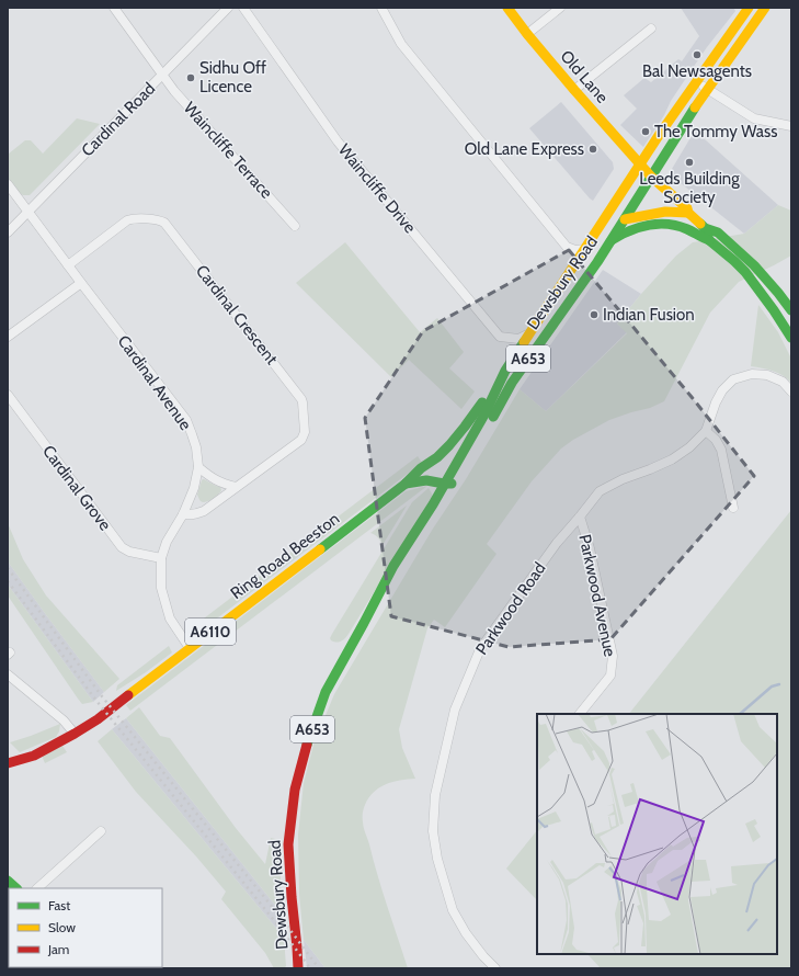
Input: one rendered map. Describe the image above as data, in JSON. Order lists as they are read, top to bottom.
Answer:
{
  "streets": {
    "main road": [
      "Old Lane",
      "Dewsbury Road",
      "A653",
      "Ring Road Beeston",
      "A6110"
    ],
    "street": [
      "Cardinal Road",
      "Waincliffe Terrace",
      "Waincliffe Drive",
      "Cardinal Crescent",
      "Cardinal Avenue",
      "Cardinal Grove",
      "Parkwood Avenue",
      "Parkwood Road"
    ]
  },
  "crossings": [
    ["Old Lane", "Dewsbury Road"],
    ["Cardinal Road", "Waincliffe Terrace"],
    ["Cardinal Road", "Cardinal Avenue"],
    ["Waincliffe Drive", "Dewsbury Road"],
    ["Dewsbury Road", "Ring Road Beeston"],
    ["Cardinal Crescent", "Cardinal Avenue"],
    ["Cardinal Avenue", "Cardinal Grove"],
    ["Cardinal Avenue", "Ring Road Beeston"],
    ["Parkwood Avenue", "Parkwood Road"]
  ],
  "places": [
    "Bal Newsagents",
    "Sidhu Off Licence",
    "The Tommy Wass",
    "Old Lane Express",
    "Leeds Building Society",
    "Indian Fusion"
  ],
  "legend": ["Fast", "Slow", "Jam"]
}
